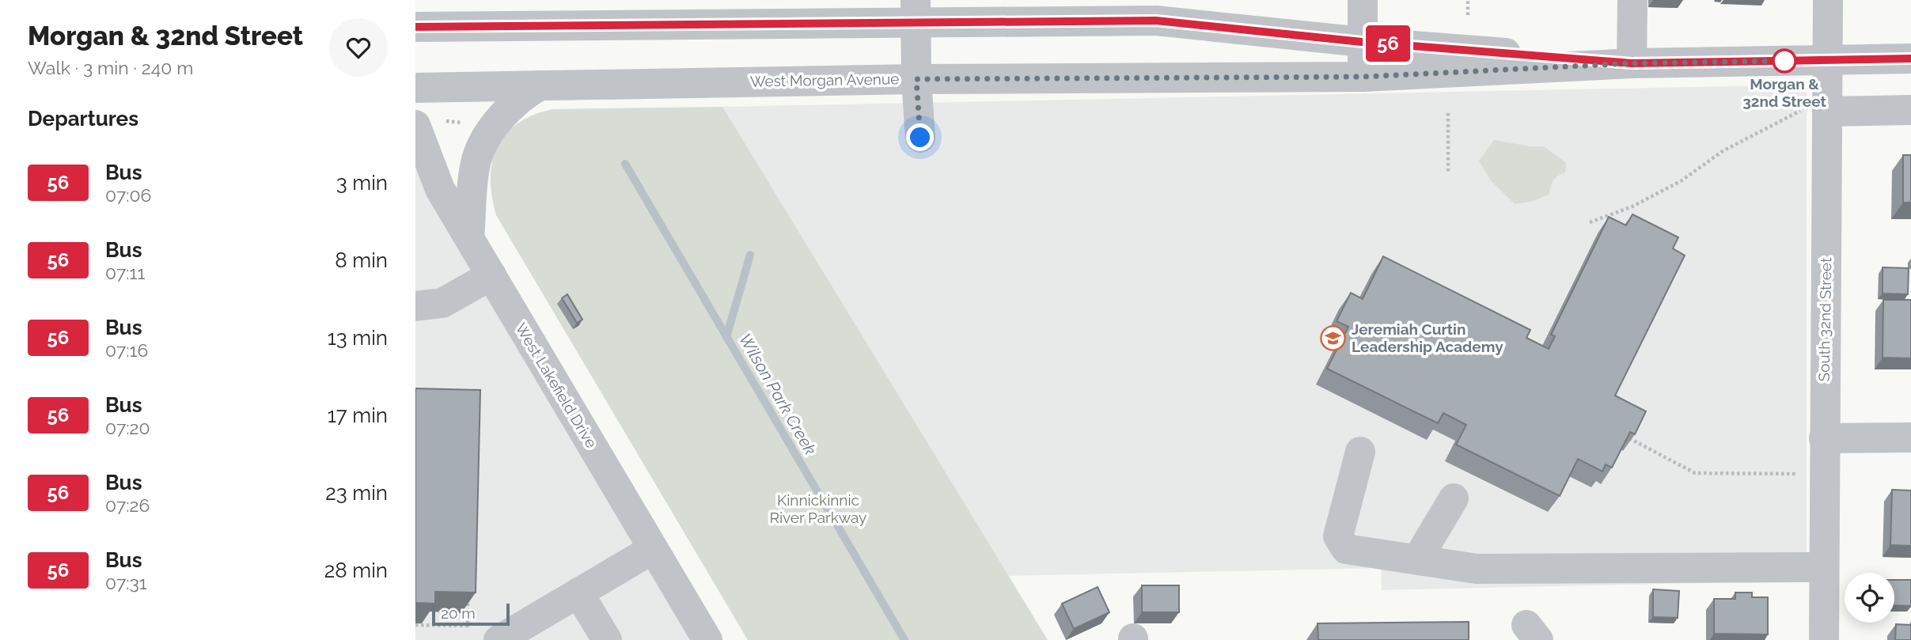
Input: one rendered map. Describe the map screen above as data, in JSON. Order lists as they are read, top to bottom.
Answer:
{
  "streets": {
    "street": ["West Morgan Avenue", "South 32nd Street", "West Lakefield Drive"]
  },
  "crossings": [
    ["West Morgan Avenue", "South 32nd Street"]
  ],
  "water": ["Wilson Park Creek"],
  "parks": ["Kinnickinnic River Parkway"],
  "places": {
    "other": ["Morgan & 32nd Street"],
    "school or university": ["Jeremiah Curtin Leadership Academy"]
  },
  "lines": ["bus line 56"],
  "scale_bar": "20 m",
  "page": {
    "heading": [
      ["Morgan & 32nd Street", "Walk · 3 min · 240 m"],
      "Departures"
    ],
    "on_map": "56",
    "list": [
      {
        "mark": "56",
        "name": "Bus",
        "note": "07:06",
        "value": "3 min"
      },
      {
        "mark": "56",
        "name": "Bus",
        "note": "07:11",
        "value": "8 min"
      },
      {
        "mark": "56",
        "name": "Bus",
        "note": "07:16",
        "value": "13 min"
      },
      {
        "mark": "56",
        "name": "Bus",
        "note": "07:20",
        "value": "17 min"
      },
      {
        "mark": "56",
        "name": "Bus",
        "note": "07:26",
        "value": "23 min"
      },
      {
        "mark": "56",
        "name": "Bus",
        "note": "07:31",
        "value": "28 min"
      }
    ],
    "scale": "20 m"
  }
}
